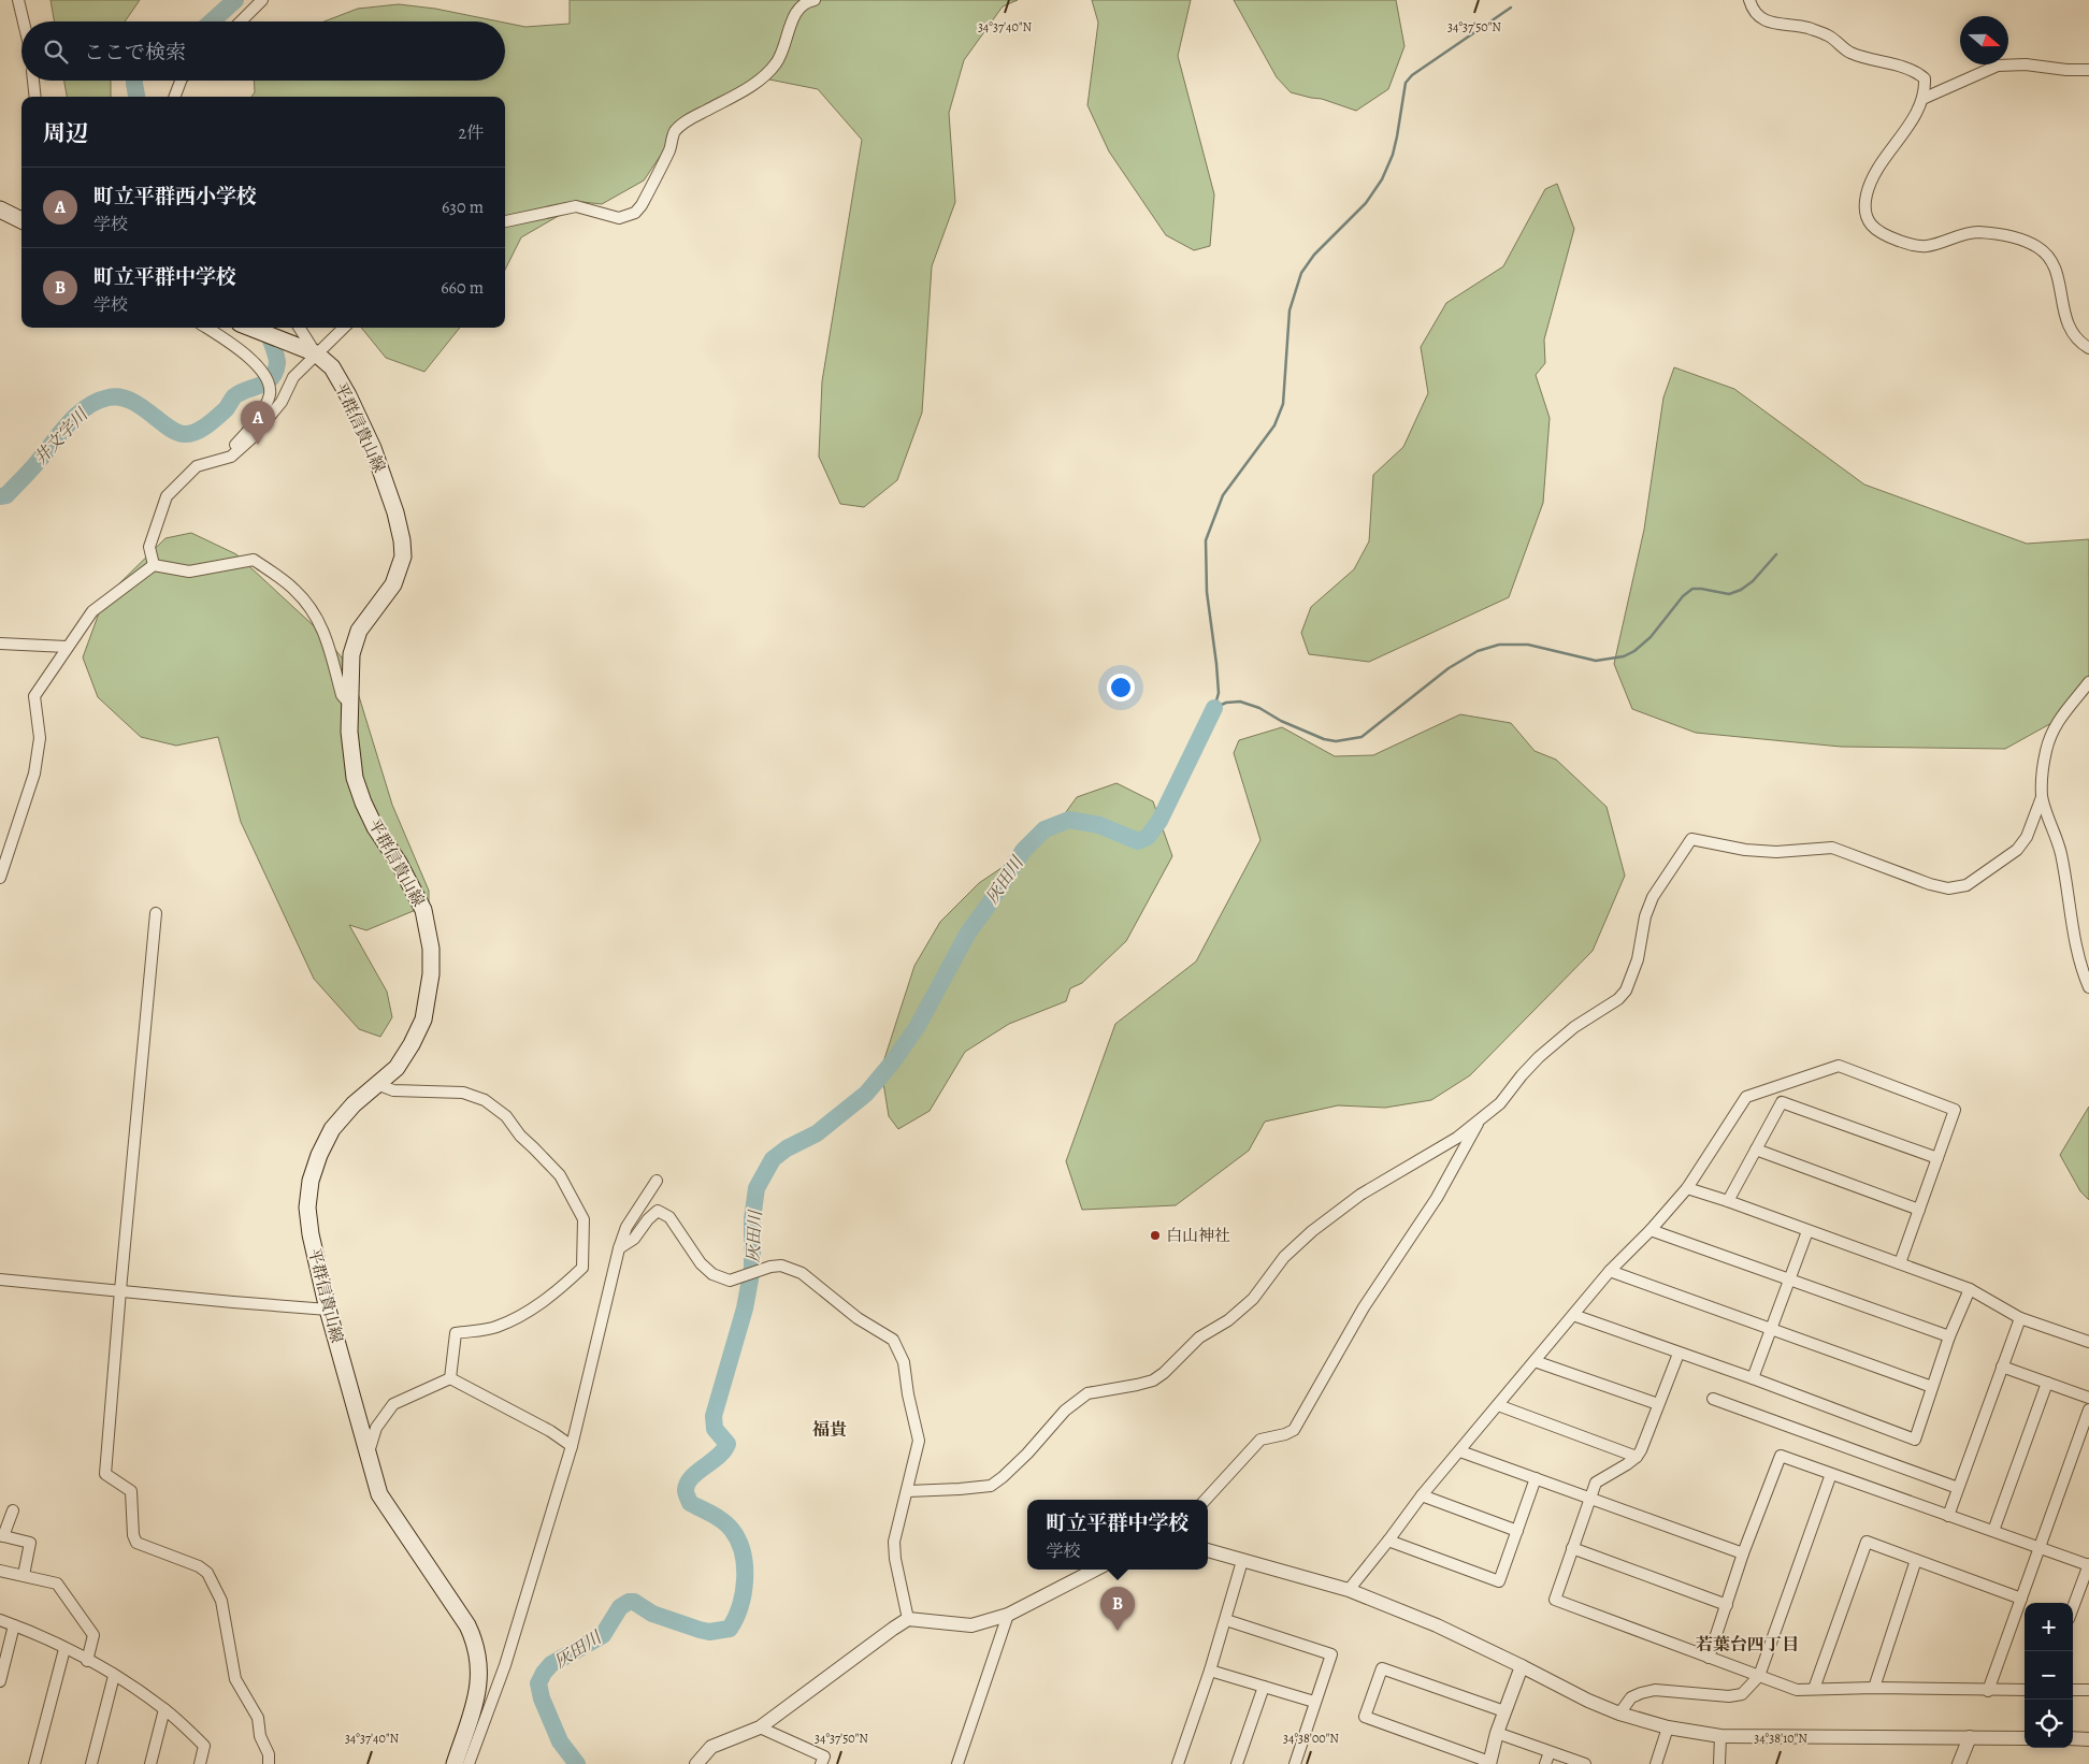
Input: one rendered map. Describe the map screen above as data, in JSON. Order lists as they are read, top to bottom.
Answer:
{
  "streets": {
    "main road": ["平群信貴山線"]
  },
  "districts": ["福貴", "若葉台四丁目"],
  "water": ["井文字川", "灰田川"],
  "places": ["白山神社"],
  "north": "right",
  "page": {
    "search": "ここで検索",
    "heading": ["周辺", "2件"],
    "list": [
      {
        "mark": "A",
        "name": "町立平群西小学校",
        "note": "学校",
        "value": "630 m"
      },
      {
        "mark": "B",
        "name": "町立平群中学校",
        "note": "学校",
        "value": "660 m"
      }
    ],
    "pins": ["A", "B"],
    "popup": ["町立平群中学校", "学校"],
    "map_buttons": ["+", "−"]
  },
  "coordinates": [
    "34°37'40\"N",
    "34°37'50\"N",
    "34°38'00\"N",
    "34°38'10\"N"
  ]
}
